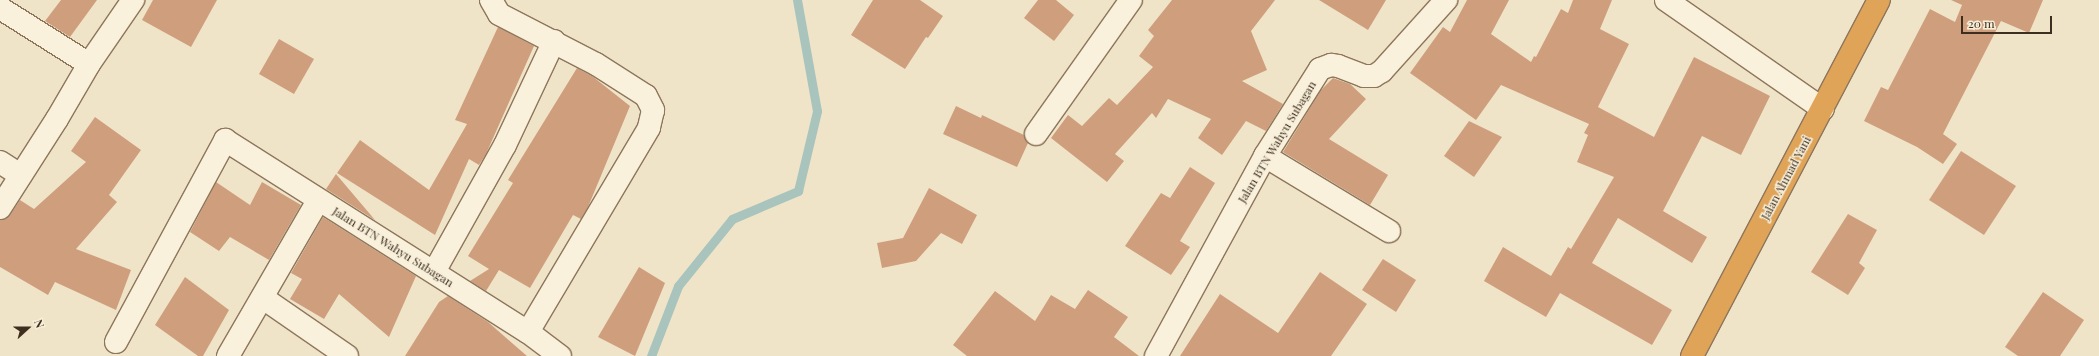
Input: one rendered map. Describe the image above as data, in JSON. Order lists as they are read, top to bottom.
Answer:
{
  "streets": {
    "highway": ["Jalan Ahmad Yani"],
    "street": ["Jalan BTN Wahyu Subagan"]
  },
  "scale_bar": "20 m",
  "north": "right"
}
